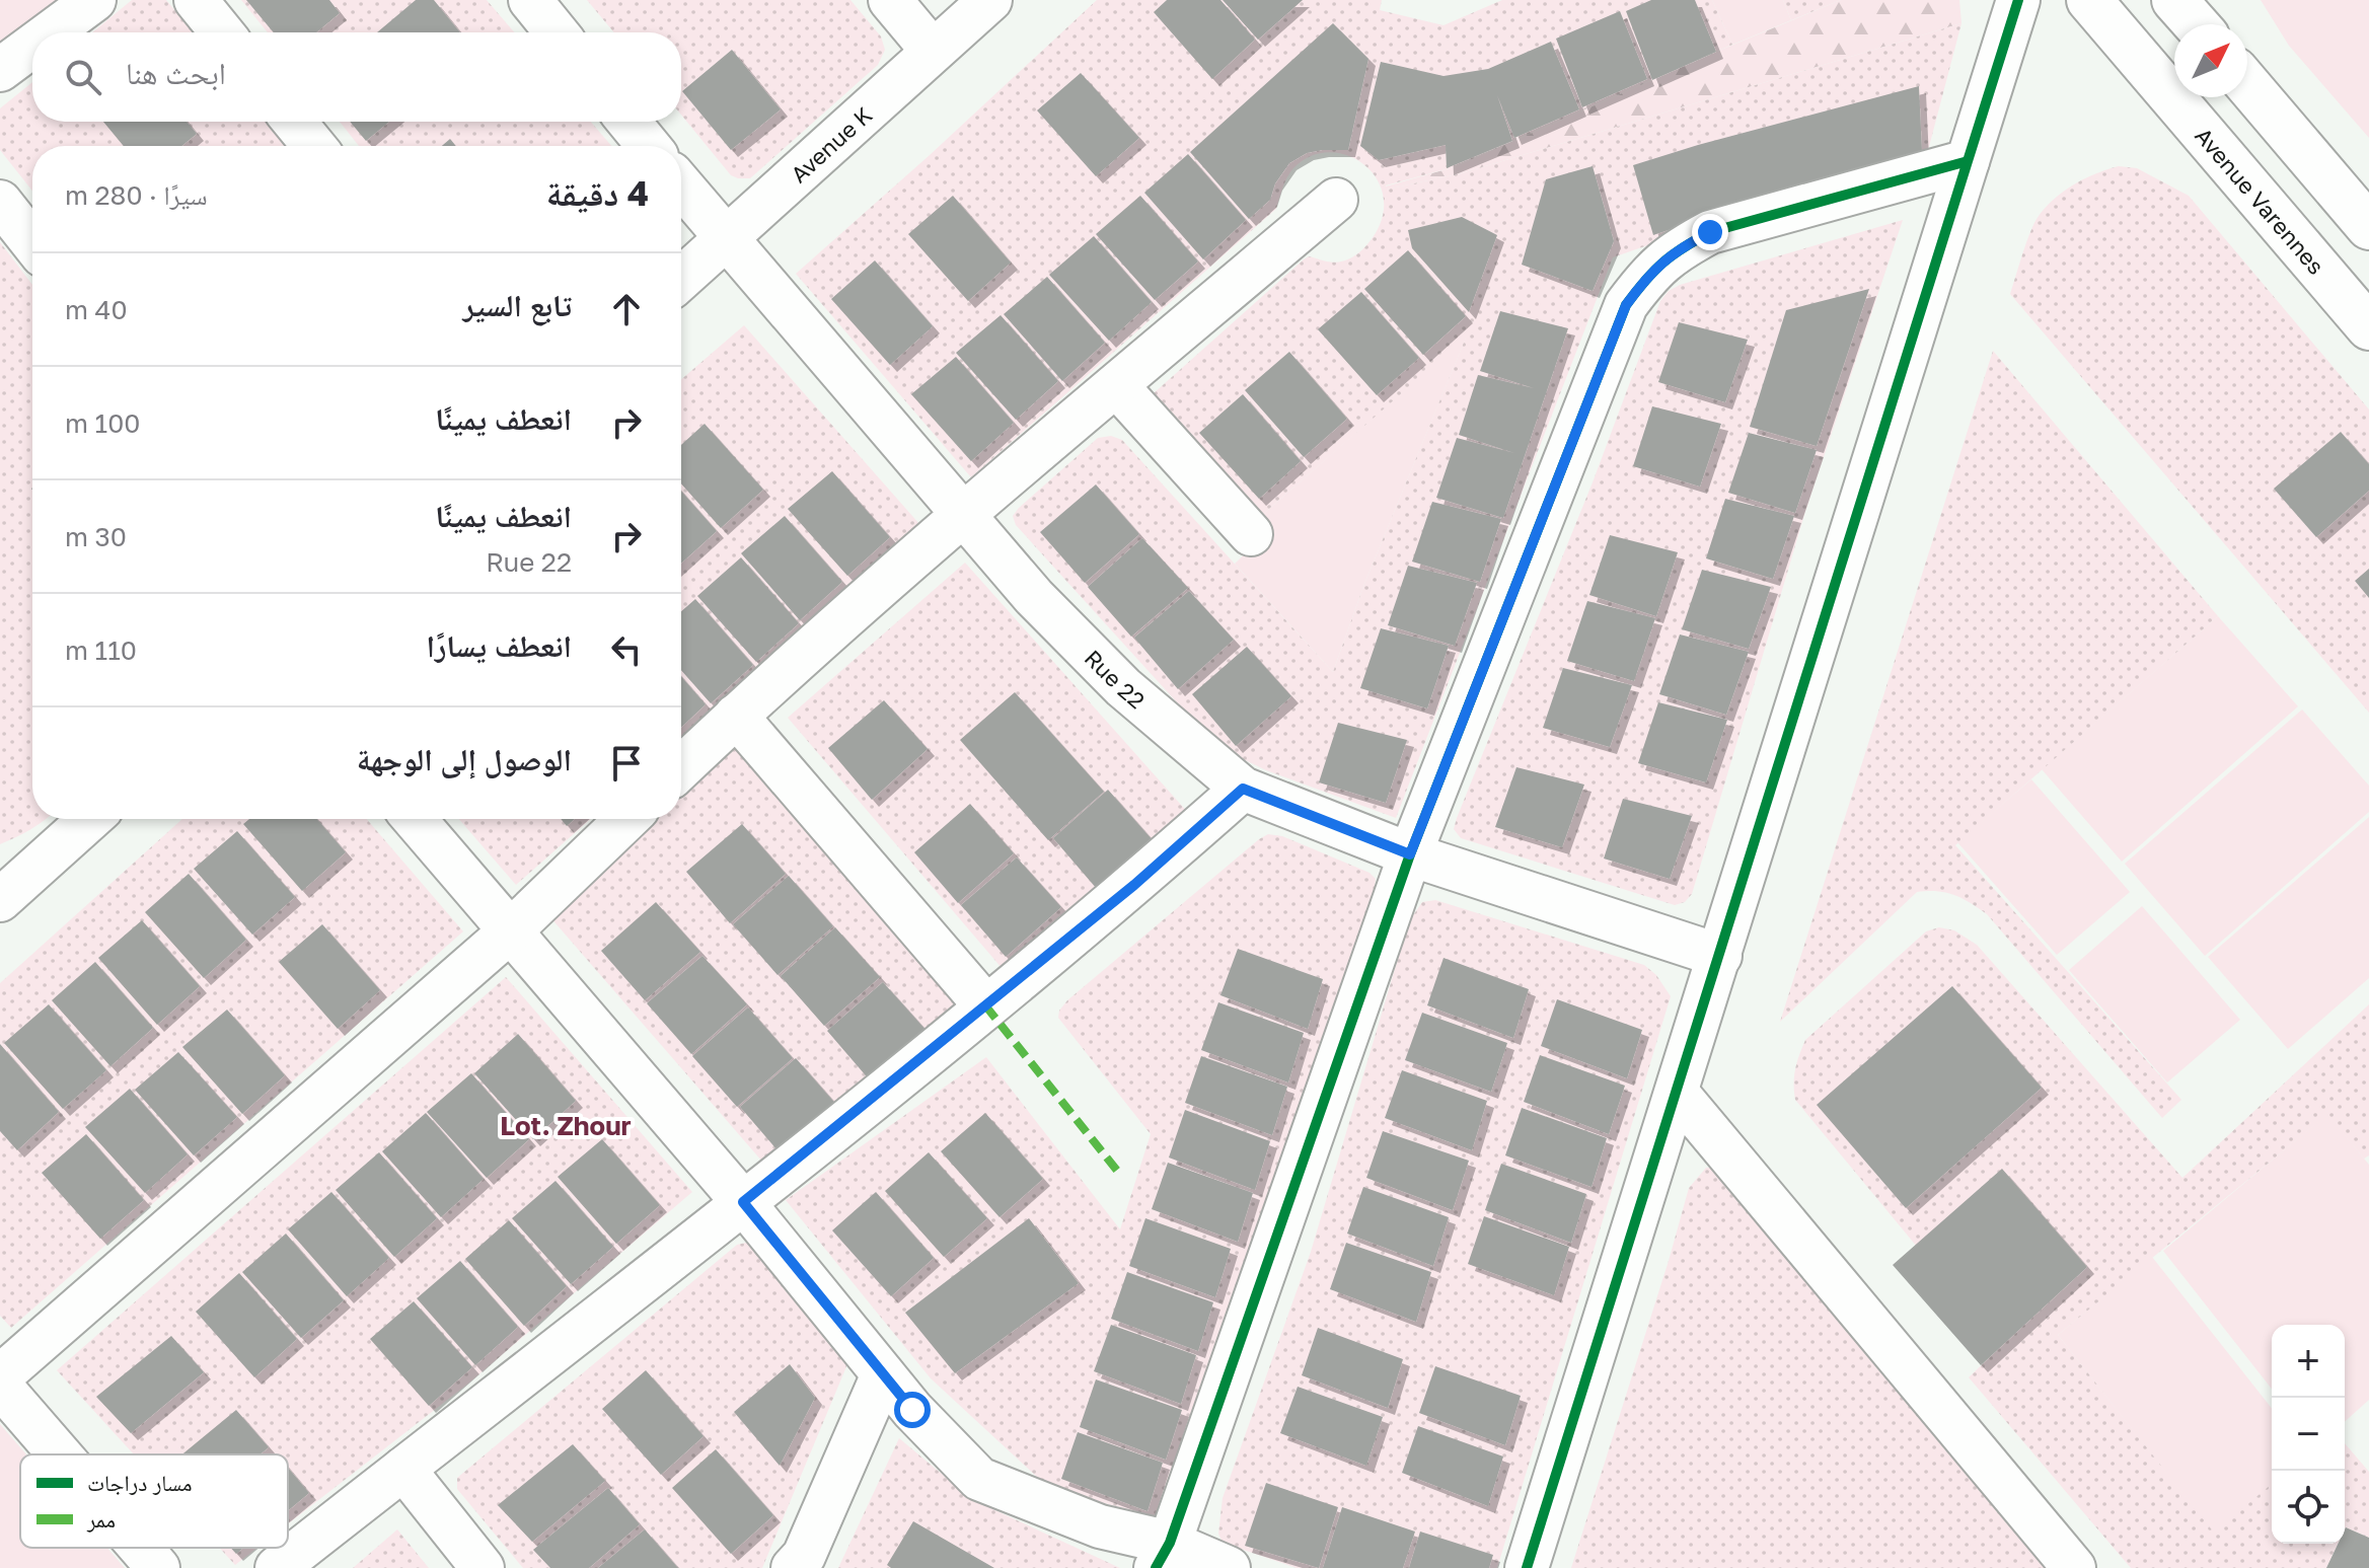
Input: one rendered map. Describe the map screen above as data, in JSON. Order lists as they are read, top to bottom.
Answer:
{
  "streets": {
    "main road": ["Avenue Varennes"],
    "street": ["Avenue K", "Rue 22"]
  },
  "crossings": [
    ["Avenue K", "Rue 22"]
  ],
  "districts": ["Lot. Zhour"],
  "legend": ["مسار دراجات", "ممر"],
  "north": "top right",
  "page": {
    "search": "ابحث هنا",
    "heading": ["4 دقيقة", "سيرًا · 280 m"],
    "list": [
      ["تابع السير", "40 m"],
      ["انعطف يمينًا", "100 m"],
      ["انعطف يمينًا", "Rue 22", "30 m"],
      ["انعطف يسارًا", "110 m"],
      "الوصول إلى الوجهة"
    ],
    "map_buttons": ["+", "−"]
  }
}
